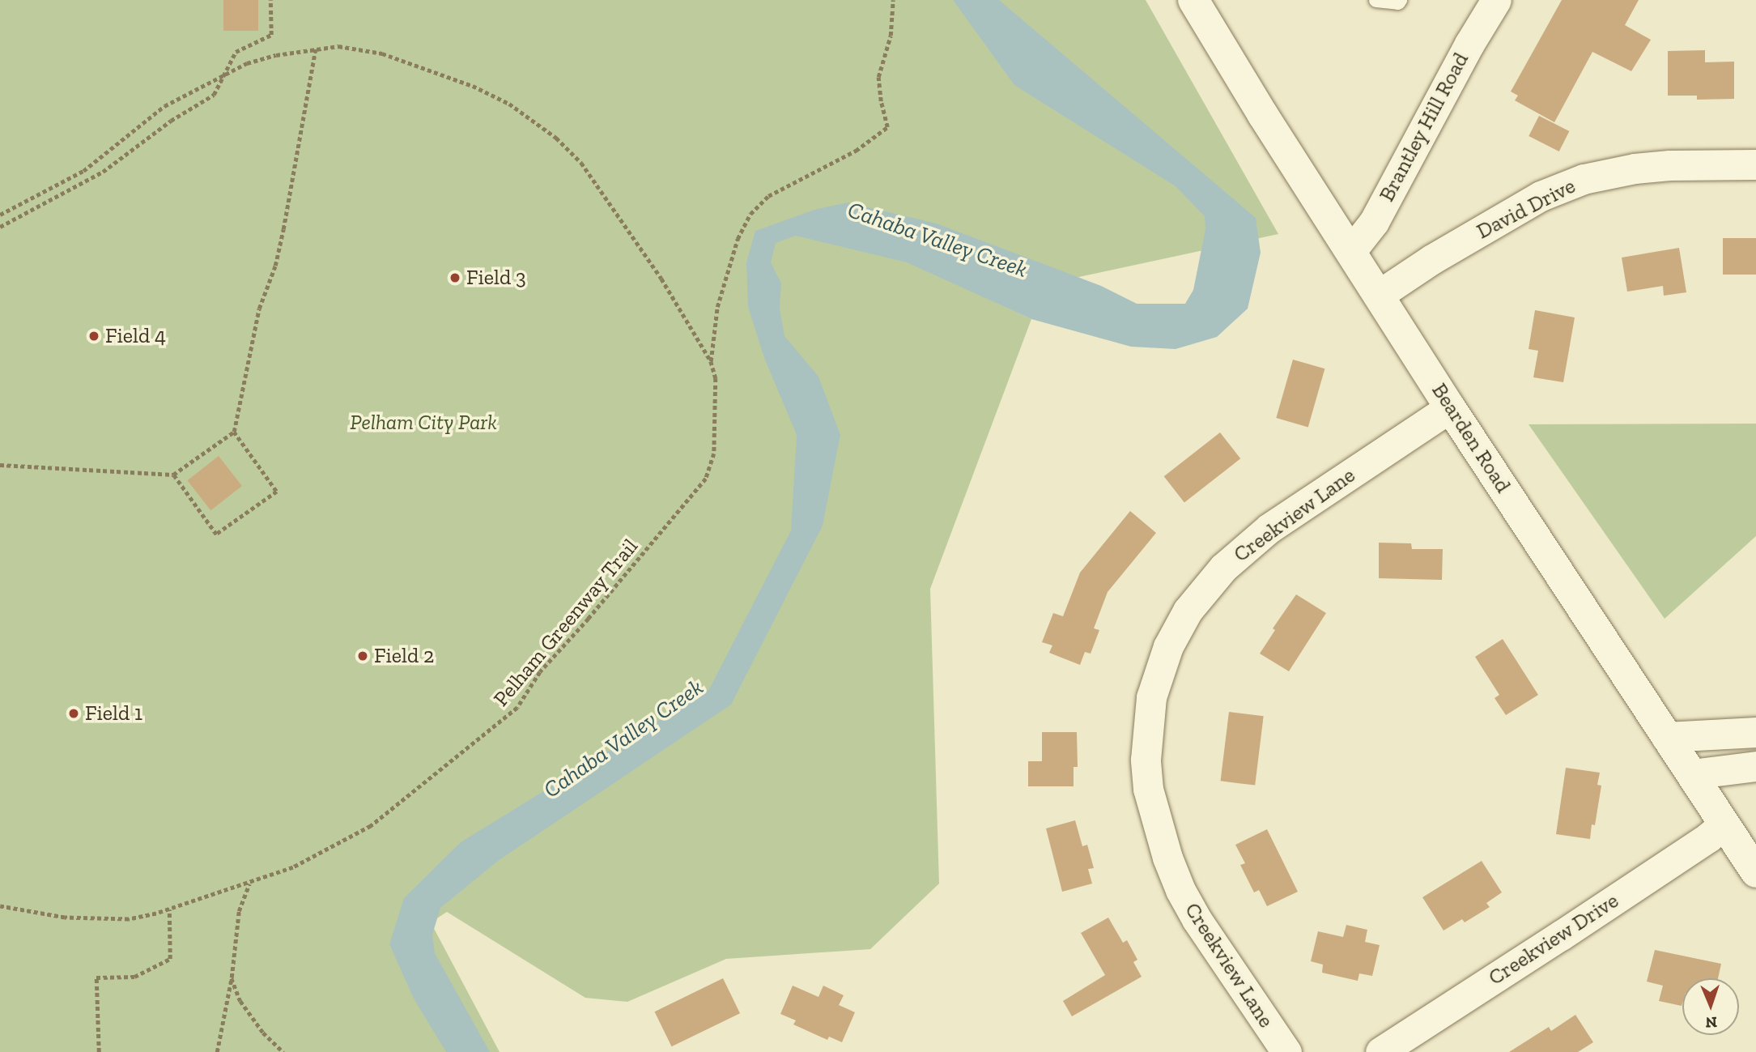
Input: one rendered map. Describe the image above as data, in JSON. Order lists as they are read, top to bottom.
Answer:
{
  "streets": {
    "street": [
      "Brantley Hill Road",
      "David Drive",
      "Bearden Road",
      "Creekview Lane",
      "Creekview Drive"
    ],
    "path": ["Pelham Greenway Trail"]
  },
  "crossings": [
    ["Brantley Hill Road", "Bearden Road"],
    ["David Drive", "Bearden Road"],
    ["Bearden Road", "Creekview Lane"],
    ["Bearden Road", "Creekview Drive"]
  ],
  "water": ["Cahaba Valley Creek"],
  "parks": ["Pelham City Park"],
  "places": [
    "Field 3",
    "Field 4",
    "Field 2",
    "Field 1"
  ],
  "north": "bottom"
}
